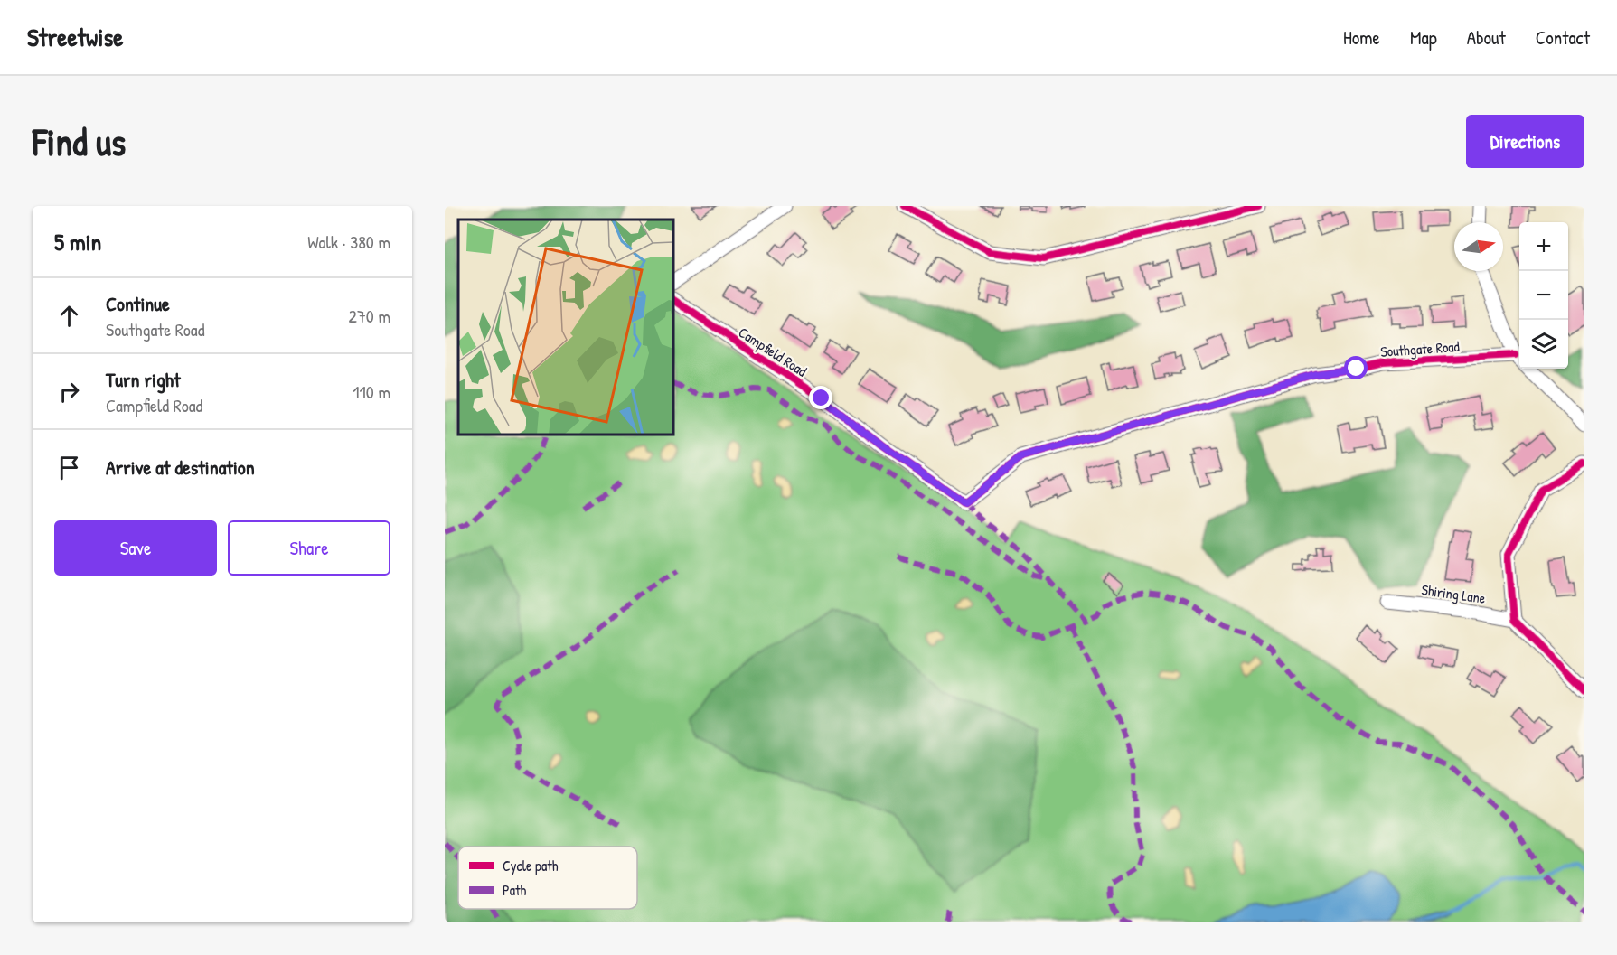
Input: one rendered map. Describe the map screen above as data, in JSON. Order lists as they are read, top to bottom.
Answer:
{
  "streets": {
    "street": ["Southgate Road", "Campfield Road", "Shiring Lane"]
  },
  "crossings": [
    ["Southgate Road", "Campfield Road"]
  ],
  "legend": ["Cycle path", "Path"],
  "north": "right",
  "page": {
    "header": "Streetwise",
    "nav": [
      "Home",
      "Map",
      "About",
      "Contact"
    ],
    "buttons": [
      "Directions",
      ["Save", "Share"]
    ],
    "title": "Find us",
    "heading": ["5 min", "Walk · 380 m"],
    "map_buttons": ["+", "−"],
    "list": [
      ["Continue", "Southgate Road", "270 m"],
      ["Turn right", "Campfield Road", "110 m"],
      "Arrive at destination"
    ]
  }
}
